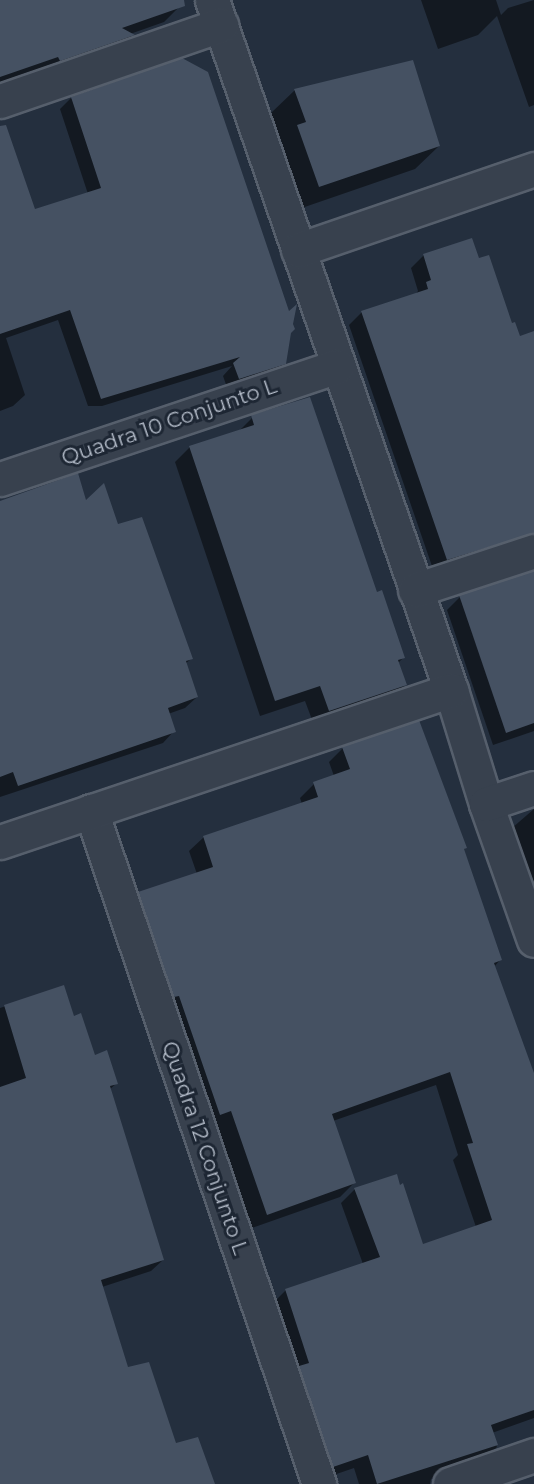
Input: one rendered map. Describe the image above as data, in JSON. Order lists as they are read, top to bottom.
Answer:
{
  "streets": {
    "street": ["Quadra 10 Conjunto L", "Quadra 12 Conjunto L"]
  }
}
